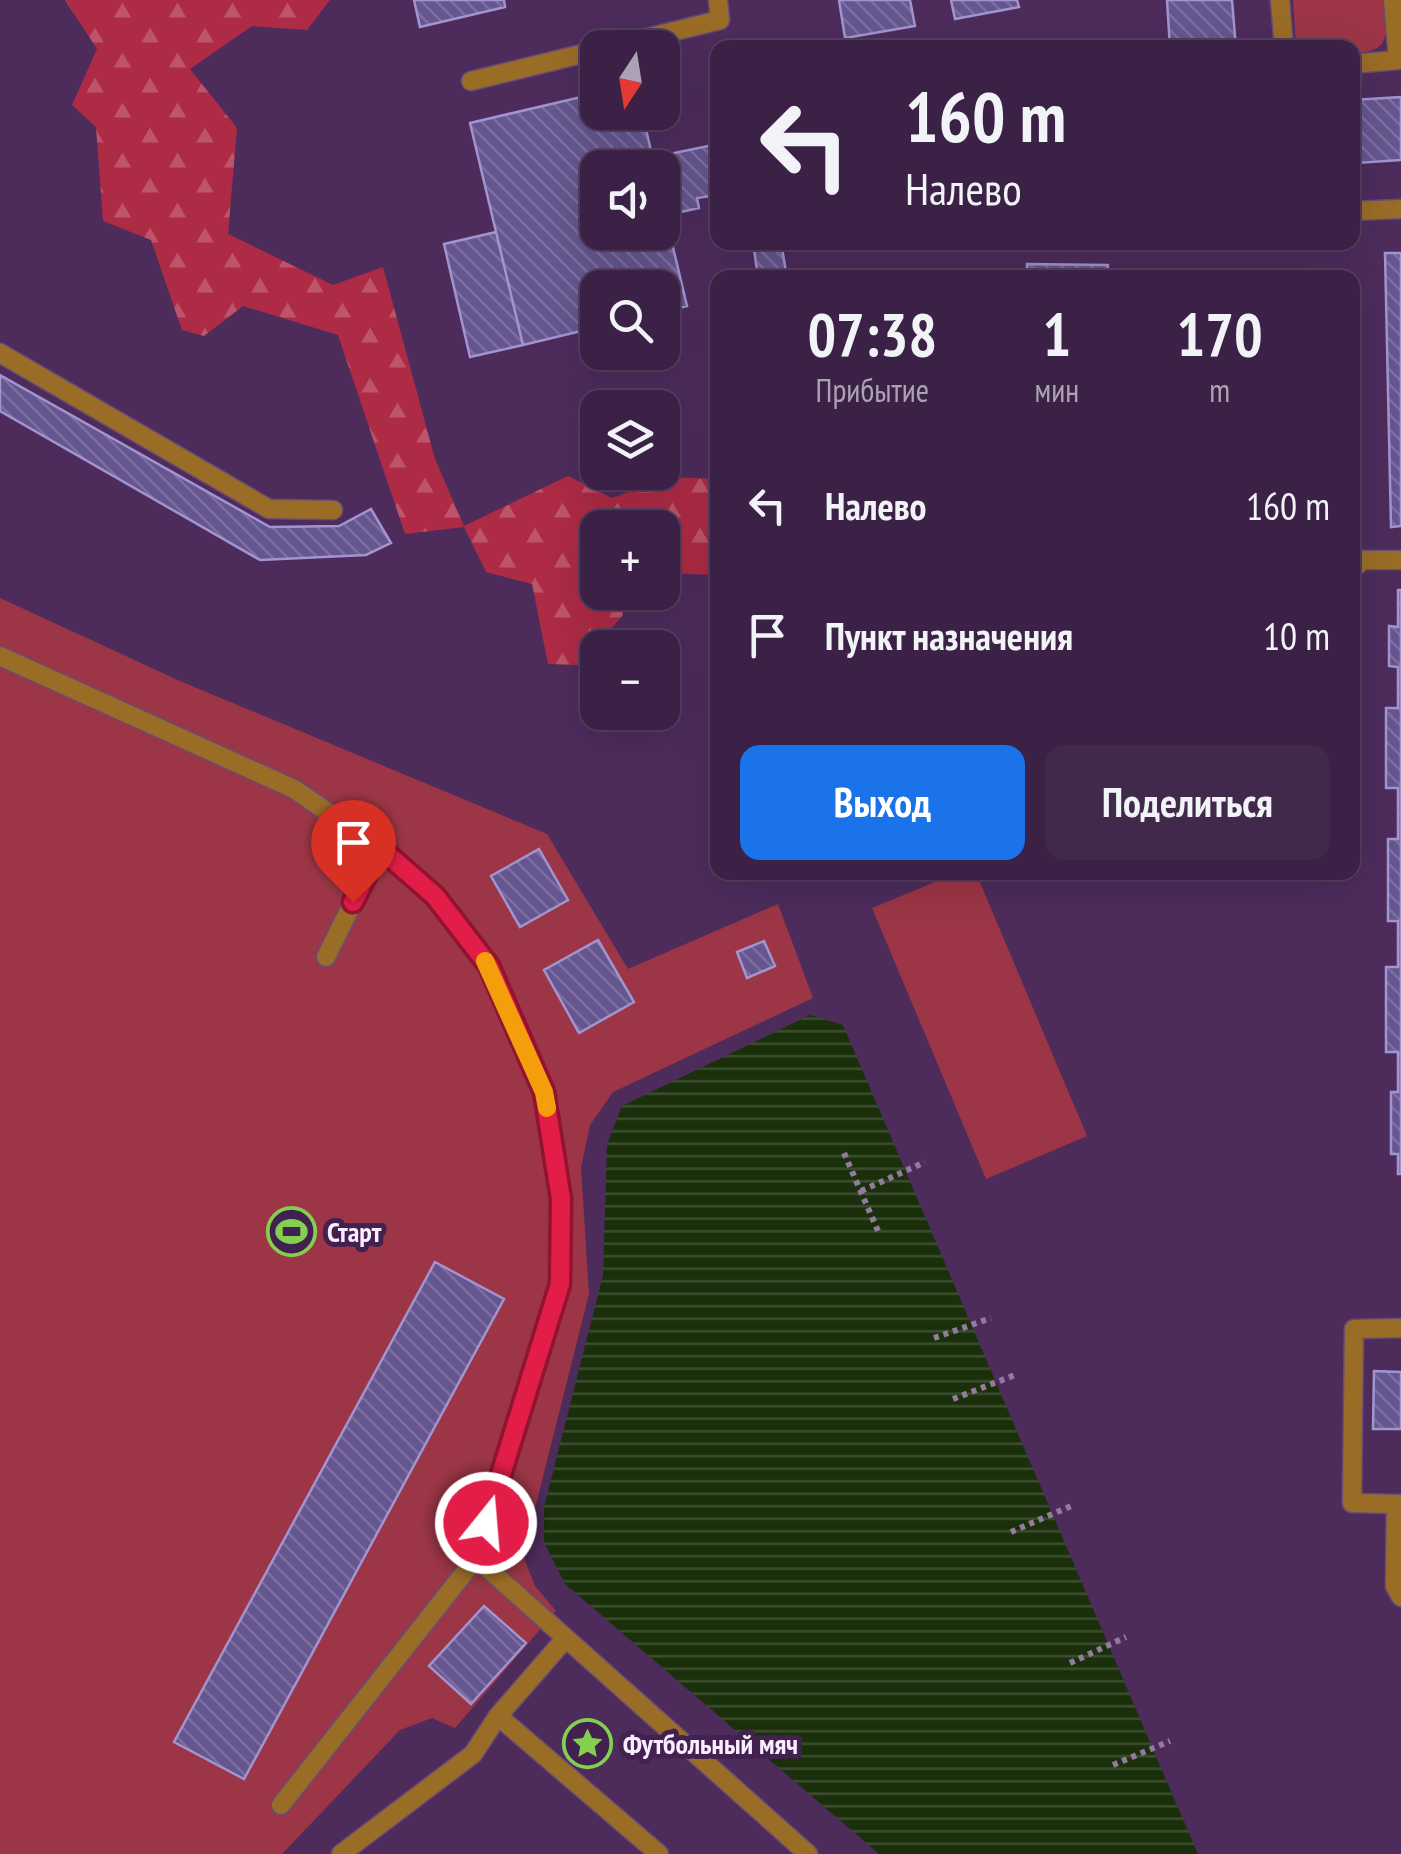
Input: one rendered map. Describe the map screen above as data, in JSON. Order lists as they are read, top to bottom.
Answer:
{
  "places": {
    "sports": ["Старт"],
    "place": ["Футбольный мяч"]
  },
  "north": "bottom",
  "page": {
    "map_buttons": ["+", "−"],
    "turn": ["160 m", "Налево"],
    "eta": [
      "07:38",
      "Прибытие",
      "1",
      "мин",
      "170",
      "m"
    ],
    "list": [
      {
        "name": "Налево",
        "value": "160 m"
      },
      {
        "name": "Пункт назначения",
        "value": "10 m"
      }
    ],
    "buttons": ["Выход", "Поделиться"]
  }
}
